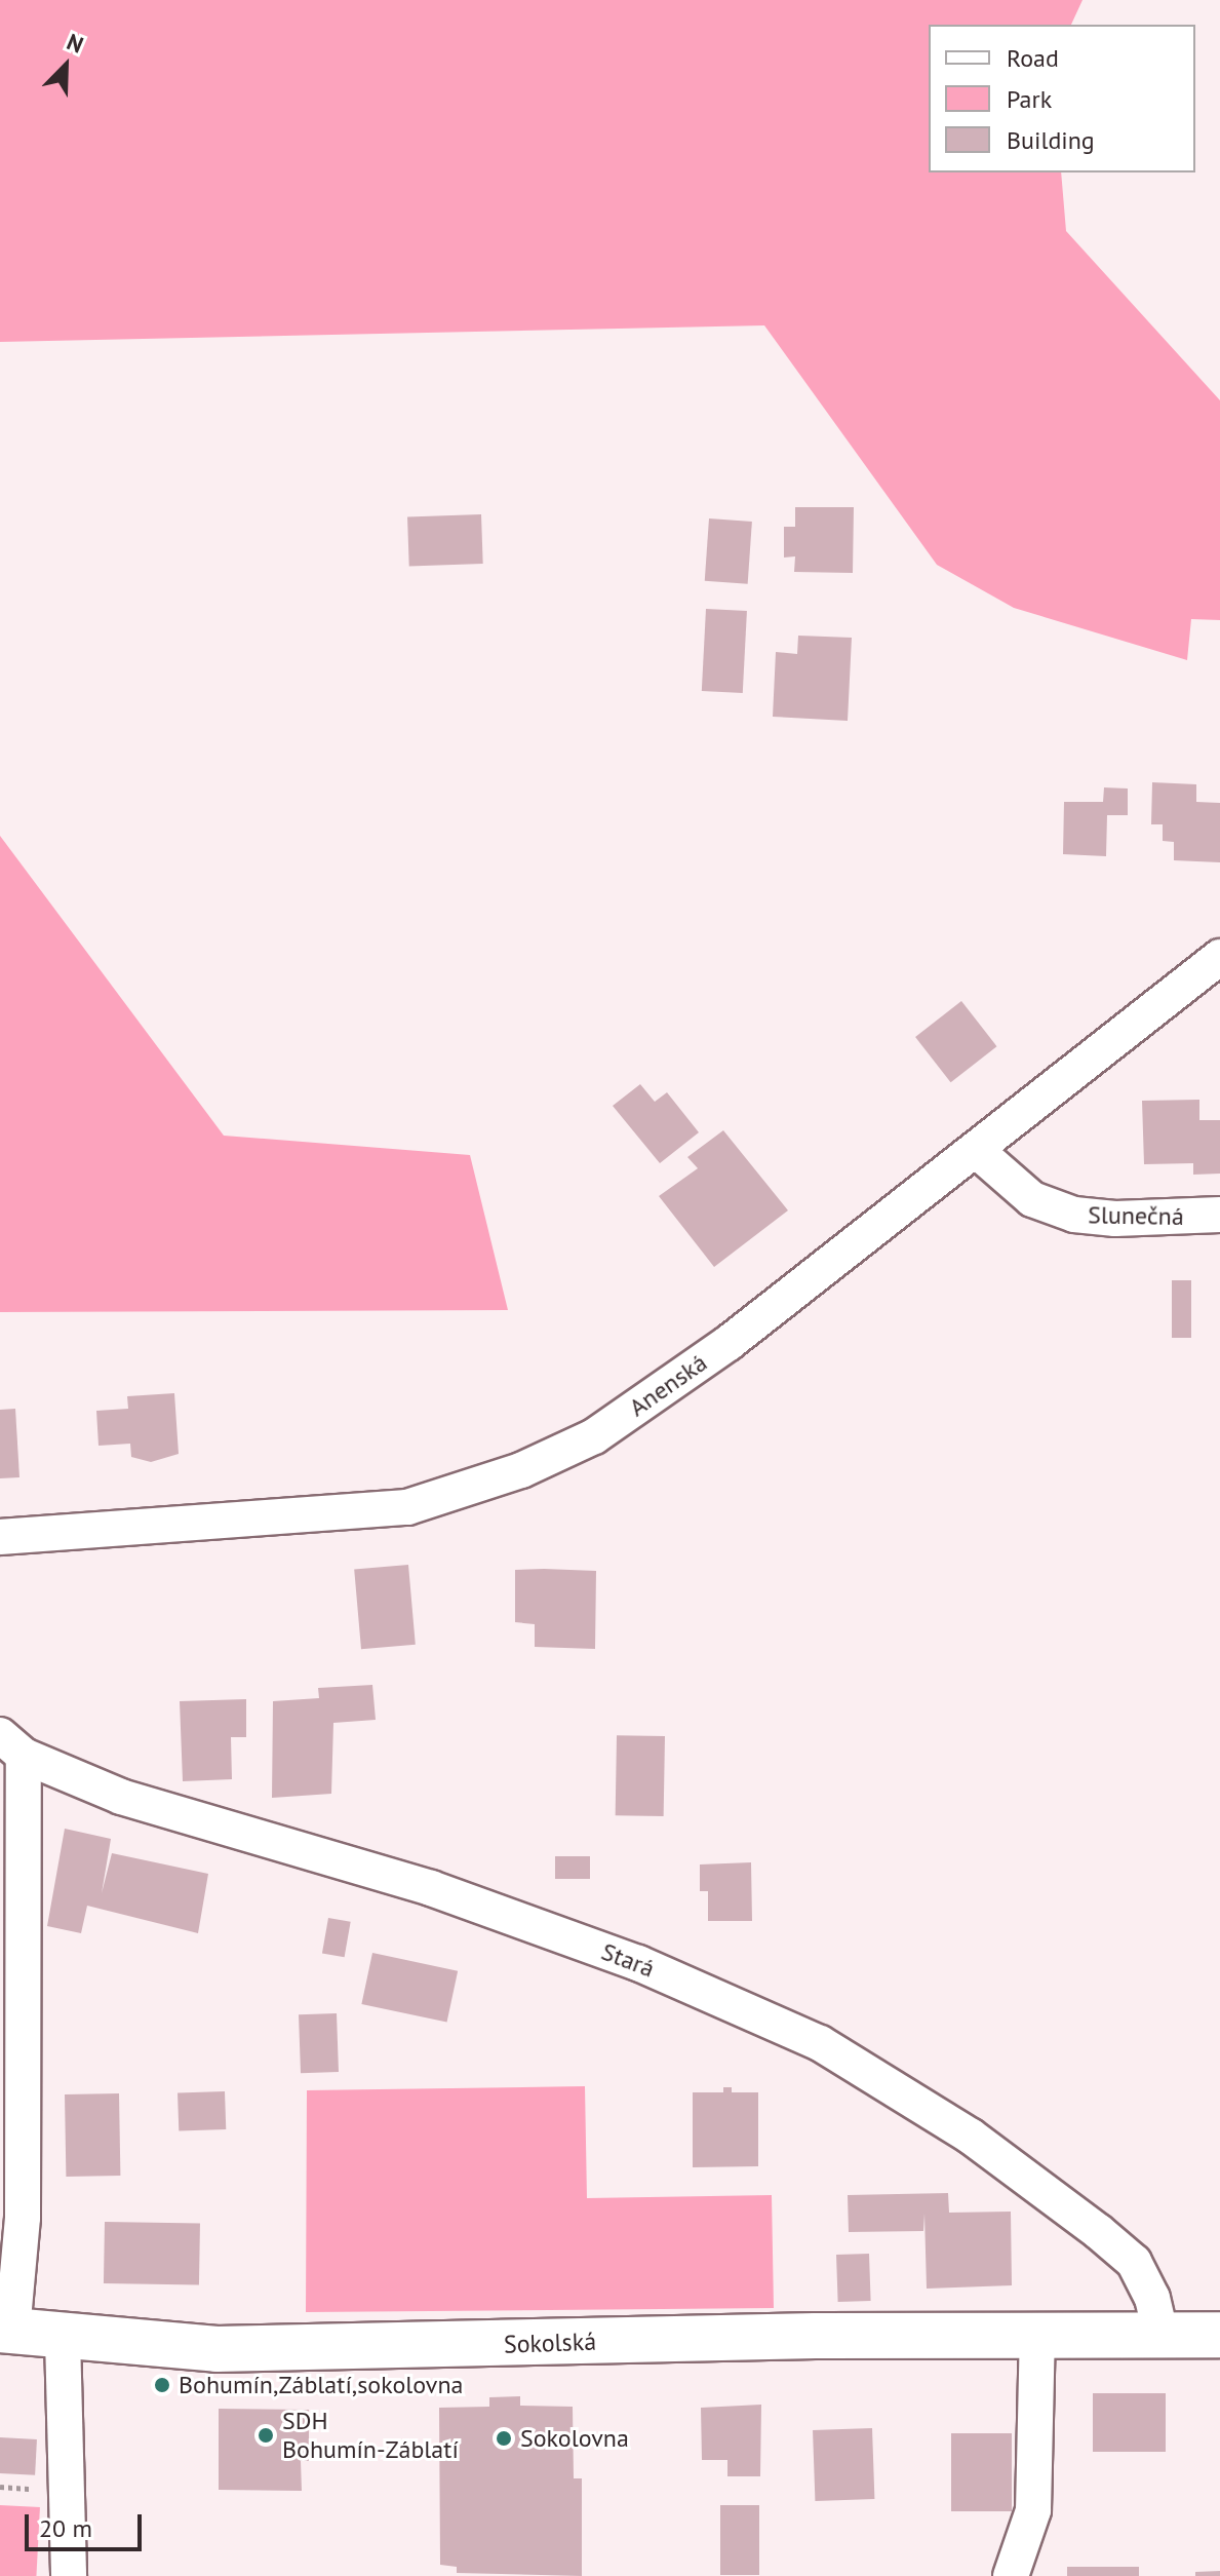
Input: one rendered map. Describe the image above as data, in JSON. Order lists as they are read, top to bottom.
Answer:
{
  "streets": {
    "main road": ["Sokolská"],
    "street": ["Slunečná", "Anenská", "Stará"]
  },
  "crossings": [
    ["Slunečná", "Anenská"],
    ["Stará", "Sokolská"]
  ],
  "places": ["Bohumín,Záblatí,sokolovna", "SDH Bohumín-Záblatí", "Sokolovna"],
  "legend": ["Road", "Park", "Building"],
  "scale_bar": "20 m",
  "north": "top right"
}
